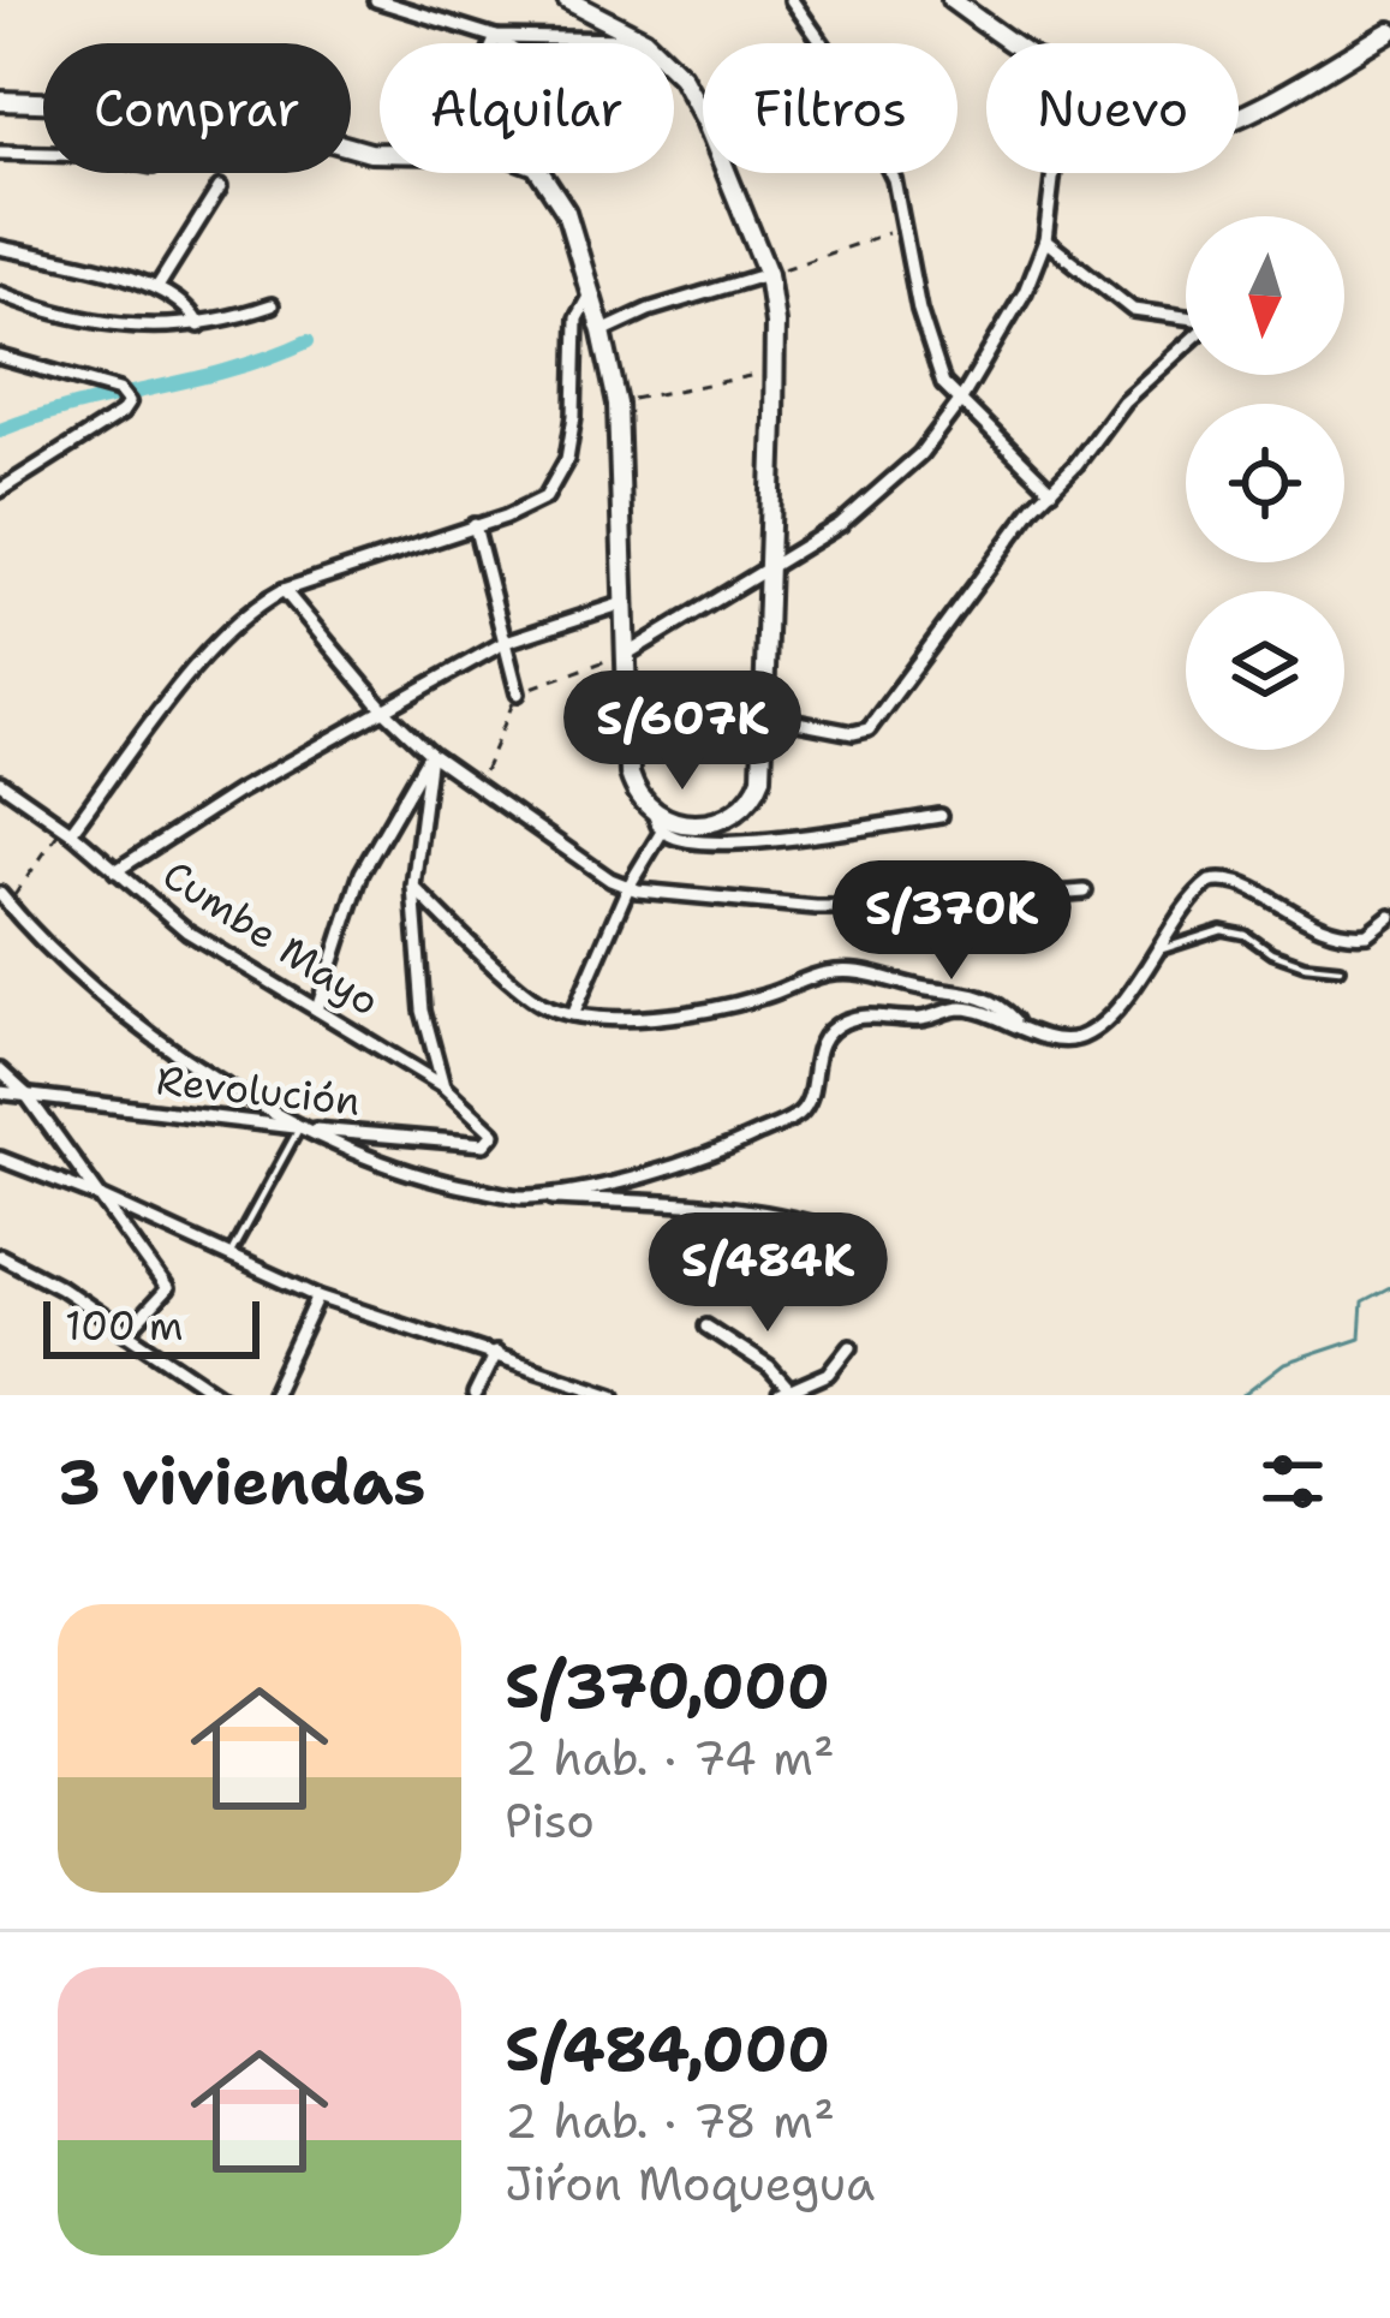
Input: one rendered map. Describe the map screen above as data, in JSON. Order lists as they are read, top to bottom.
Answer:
{
  "streets": {
    "street": ["Cumbe Mayo", "Revolución"]
  },
  "crossings": [
    ["Cumbe Mayo", "Revolución"]
  ],
  "scale_bar": "100 m",
  "north": "bottom",
  "page": {
    "chip": [
      "Comprar",
      "Alquilar",
      "Filtros",
      "Nuevo"
    ],
    "price": ["S/607K", "S/370K", "S/484K"],
    "scale": "100 m",
    "heading": "3 viviendas",
    "list": [
      {
        "name": "S/370,000",
        "note": "2 hab. · 74 m² · Piso"
      },
      {
        "name": "S/484,000",
        "note": "2 hab. · 78 m² · Jiŕon Moquegua"
      }
    ]
  }
}
